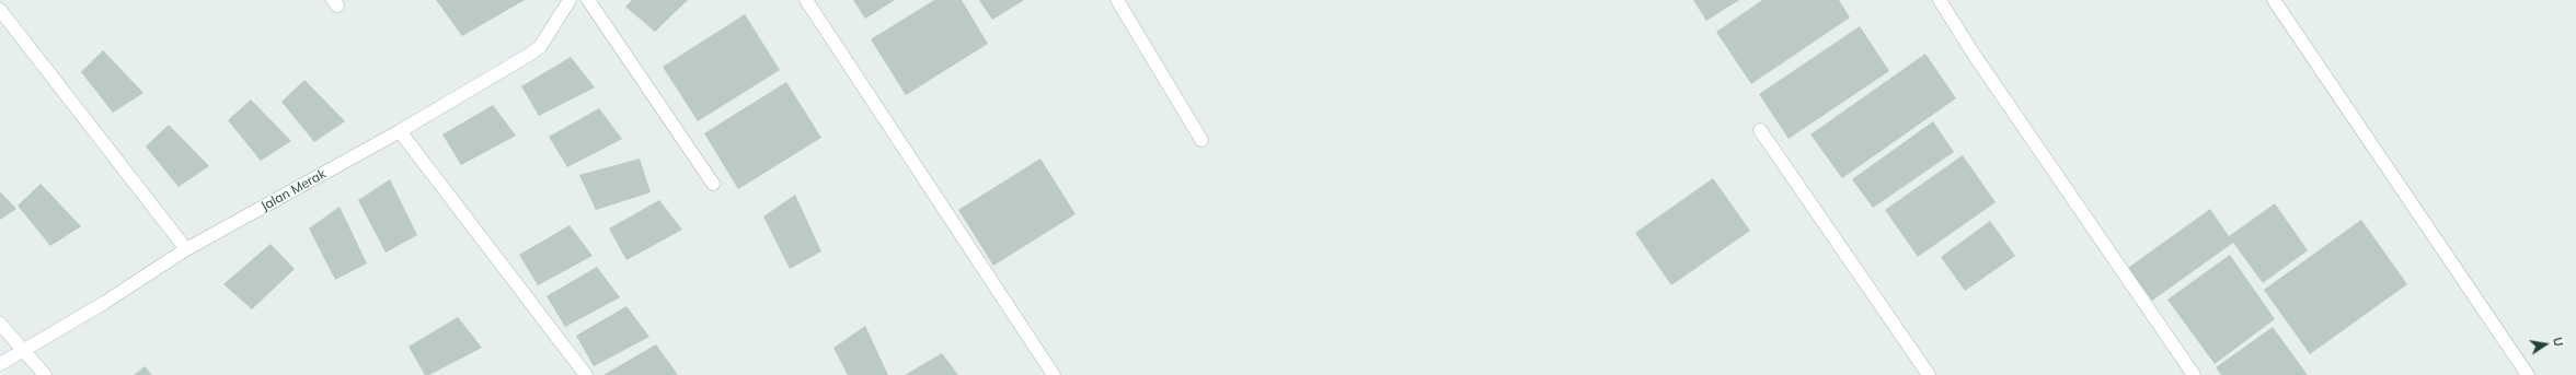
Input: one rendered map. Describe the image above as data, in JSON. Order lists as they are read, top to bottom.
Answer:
{
  "streets": {
    "street": ["Jalan Merak"]
  },
  "north": "right"
}
